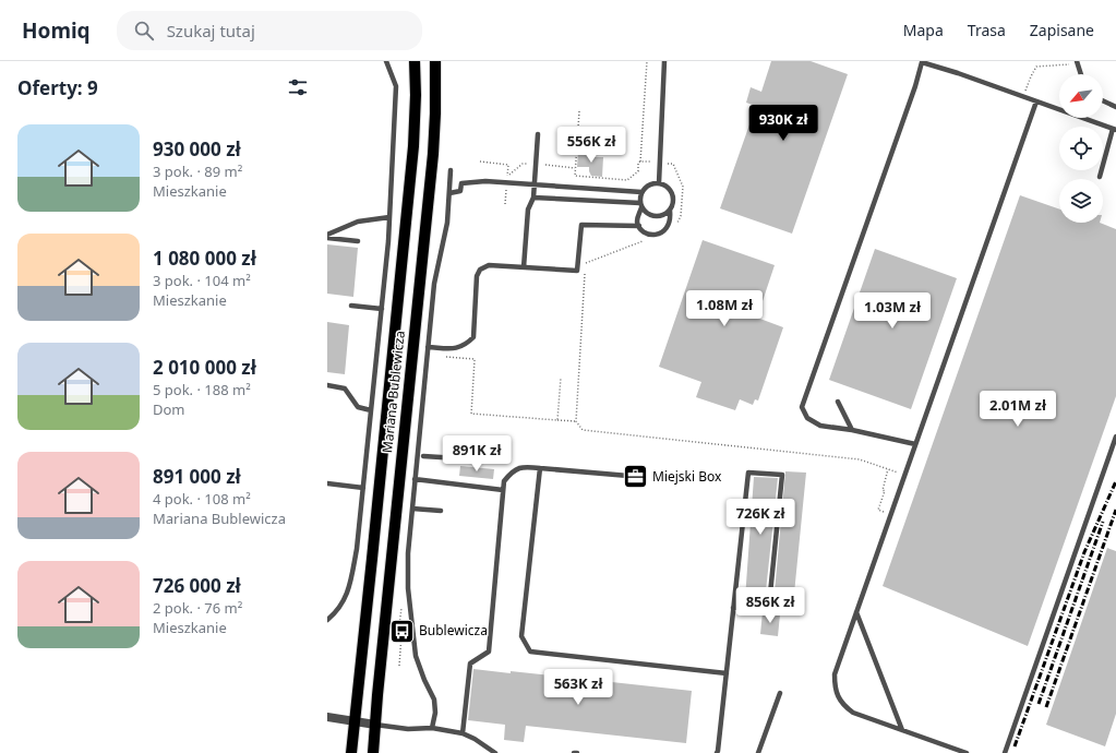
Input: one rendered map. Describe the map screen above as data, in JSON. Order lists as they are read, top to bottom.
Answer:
{
  "streets": {
    "main road": ["Mariana Bublewicza"]
  },
  "places": {
    "office": ["Miejski Box"],
    "bus stop": ["Bublewicza"]
  },
  "north": "bottom left",
  "page": {
    "header": "Homiq",
    "search": "Szukaj tutaj",
    "nav": ["Mapa", "Trasa", "Zapisane"],
    "heading": "Oferty: 9",
    "price": [
      "930K zł",
      "556K zł",
      "1.08M zł",
      "1.03M zł",
      "2.01M zł",
      "891K zł",
      "726K zł",
      "856K zł",
      "563K zł"
    ],
    "list": [
      {
        "name": "930 000 zł",
        "note": "3 pok. · 89 m² · Mieszkanie"
      },
      {
        "name": "1 080 000 zł",
        "note": "3 pok. · 104 m² · Mieszkanie"
      },
      {
        "name": "2 010 000 zł",
        "note": "5 pok. · 188 m² · Dom"
      },
      {
        "name": "891 000 zł",
        "note": "4 pok. · 108 m² · Mariana Bublewicza"
      },
      {
        "name": "726 000 zł",
        "note": "2 pok. · 76 m² · Mieszkanie"
      }
    ]
  }
}
